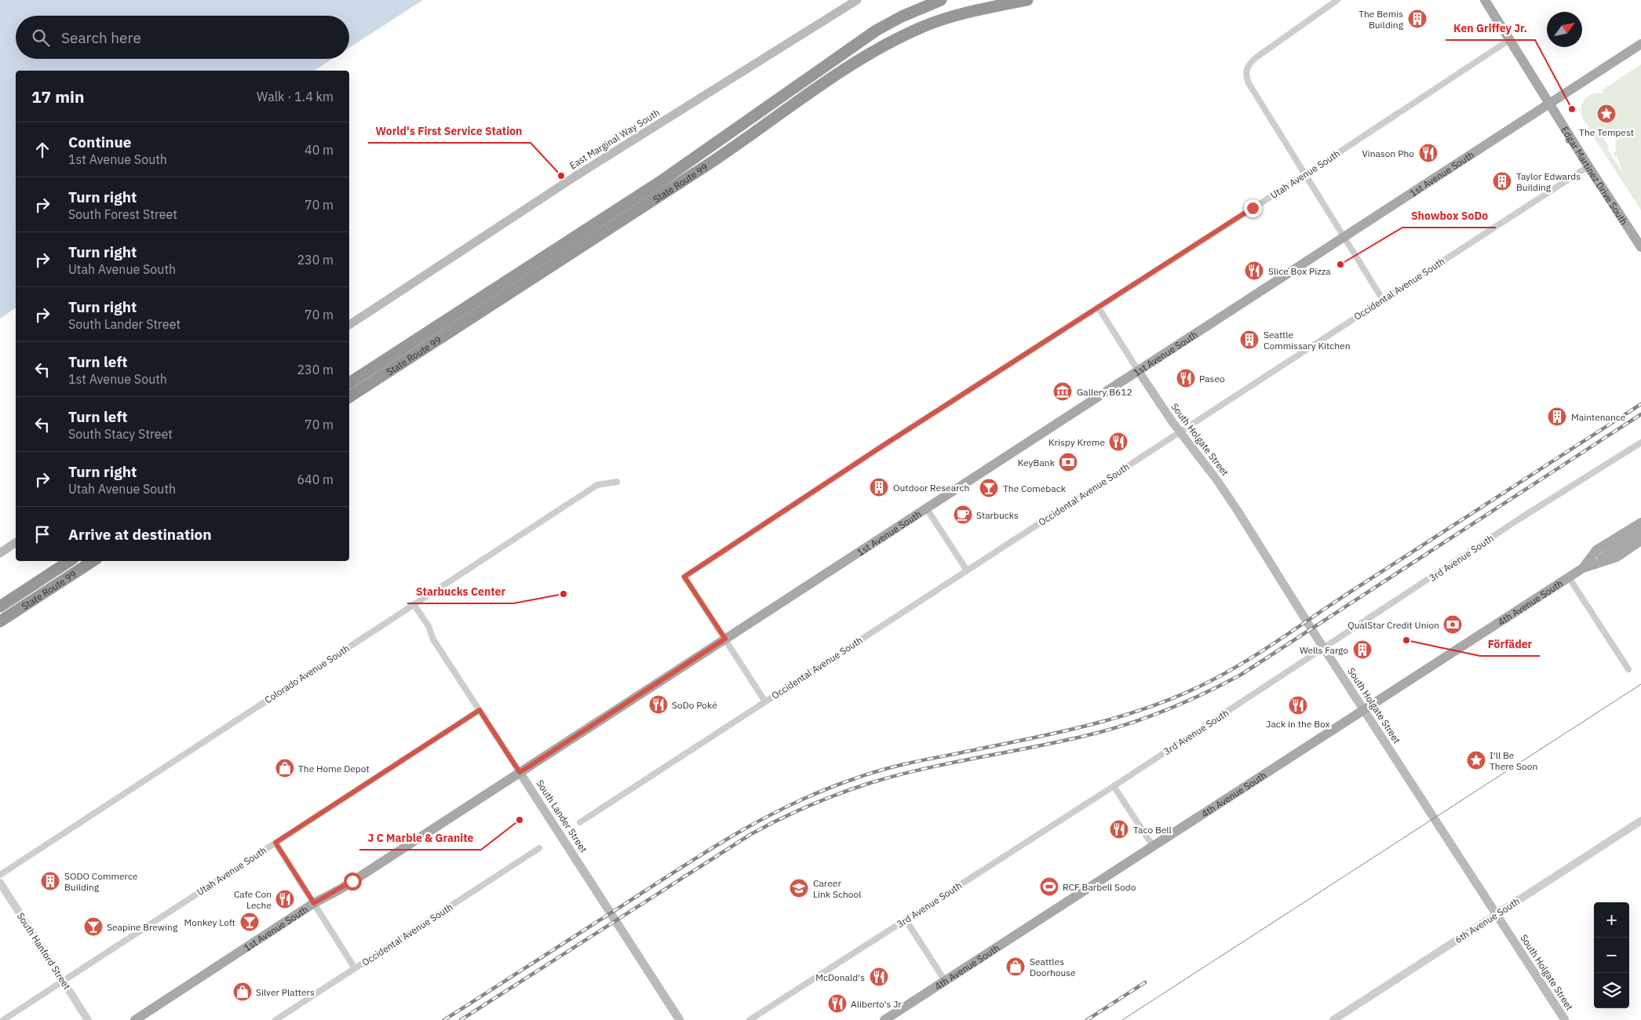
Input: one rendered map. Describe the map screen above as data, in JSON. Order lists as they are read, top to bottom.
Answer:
{
  "streets": {
    "highway": ["State Route 99"],
    "main road": [
      "East Marginal Way South",
      "1st Avenue South",
      "Edgar Martinez Drive South",
      "South Holgate Street",
      "4th Avenue South",
      "South Lander Street"
    ],
    "street": [
      "Utah Avenue South",
      "Occidental Avenue South",
      "3rd Avenue South",
      "Colorado Avenue South",
      "6th Avenue South",
      "South Hanford Street"
    ]
  },
  "crossings": [
    ["1st Avenue South", "Utah Avenue South"],
    ["1st Avenue South", "Edgar Martinez Drive South"],
    ["1st Avenue South", "South Holgate Street"],
    ["1st Avenue South", "South Lander Street"],
    ["Utah Avenue South", "Edgar Martinez Drive South"],
    ["Utah Avenue South", "South Holgate Street"],
    ["Utah Avenue South", "South Lander Street"],
    ["Utah Avenue South", "South Hanford Street"],
    ["Edgar Martinez Drive South", "Occidental Avenue South"],
    ["Occidental Avenue South", "South Holgate Street"],
    ["South Holgate Street", "3rd Avenue South"],
    ["South Holgate Street", "4th Avenue South"],
    ["South Holgate Street", "6th Avenue South"],
    ["Colorado Avenue South", "South Lander Street"]
  ],
  "places": {
    "building": [
      "The Bemis Building",
      "Taylor Edwards Building",
      "Seattle Commissary Kitchen",
      "Maintenance",
      "Outdoor Research",
      "Wells Fargo",
      "SODO Commerce Building"
    ],
    "other": [
      "Ken Griffey Jr.",
      "World's First Service Station",
      "Showbox SoDo",
      "Starbucks Center",
      "Förfäder",
      "J C Marble & Granite"
    ],
    "place": ["The Tempest", "I'll Be There Soon"],
    "restaurant": [
      "Vinason Pho",
      "Slice Box Pizza",
      "Paseo",
      "Krispy Kreme",
      "SoDo Poké",
      "Jack in the Box",
      "Taco Bell",
      "Cafe Con Leche",
      "McDonald's",
      "Aliberto's Jr"
    ],
    "museum": ["Gallery B612"],
    "bank": ["KeyBank", "QualStar Credit Union"],
    "bar": ["The Comeback", "Monkey Loft", "Seapine Brewing"],
    "cafe": ["Starbucks"],
    "shop": ["The Home Depot", "Seattles Doorhouse", "Silver Platters"],
    "sports": ["RCF Barbell Sodo"],
    "school or university": ["Career Link School"]
  },
  "north": "top right",
  "page": {
    "search": "Search here",
    "heading": ["17 min", "Walk · 1.4 km"],
    "list": [
      ["Continue", "1st Avenue South", "40 m"],
      ["Turn right", "South Forest Street", "70 m"],
      ["Turn right", "Utah Avenue South", "230 m"],
      ["Turn right", "South Lander Street", "70 m"],
      ["Turn left", "1st Avenue South", "230 m"],
      ["Turn left", "South Stacy Street", "70 m"],
      ["Turn right", "Utah Avenue South", "640 m"],
      "Arrive at destination"
    ],
    "map_buttons": ["+", "−"]
  }
}
